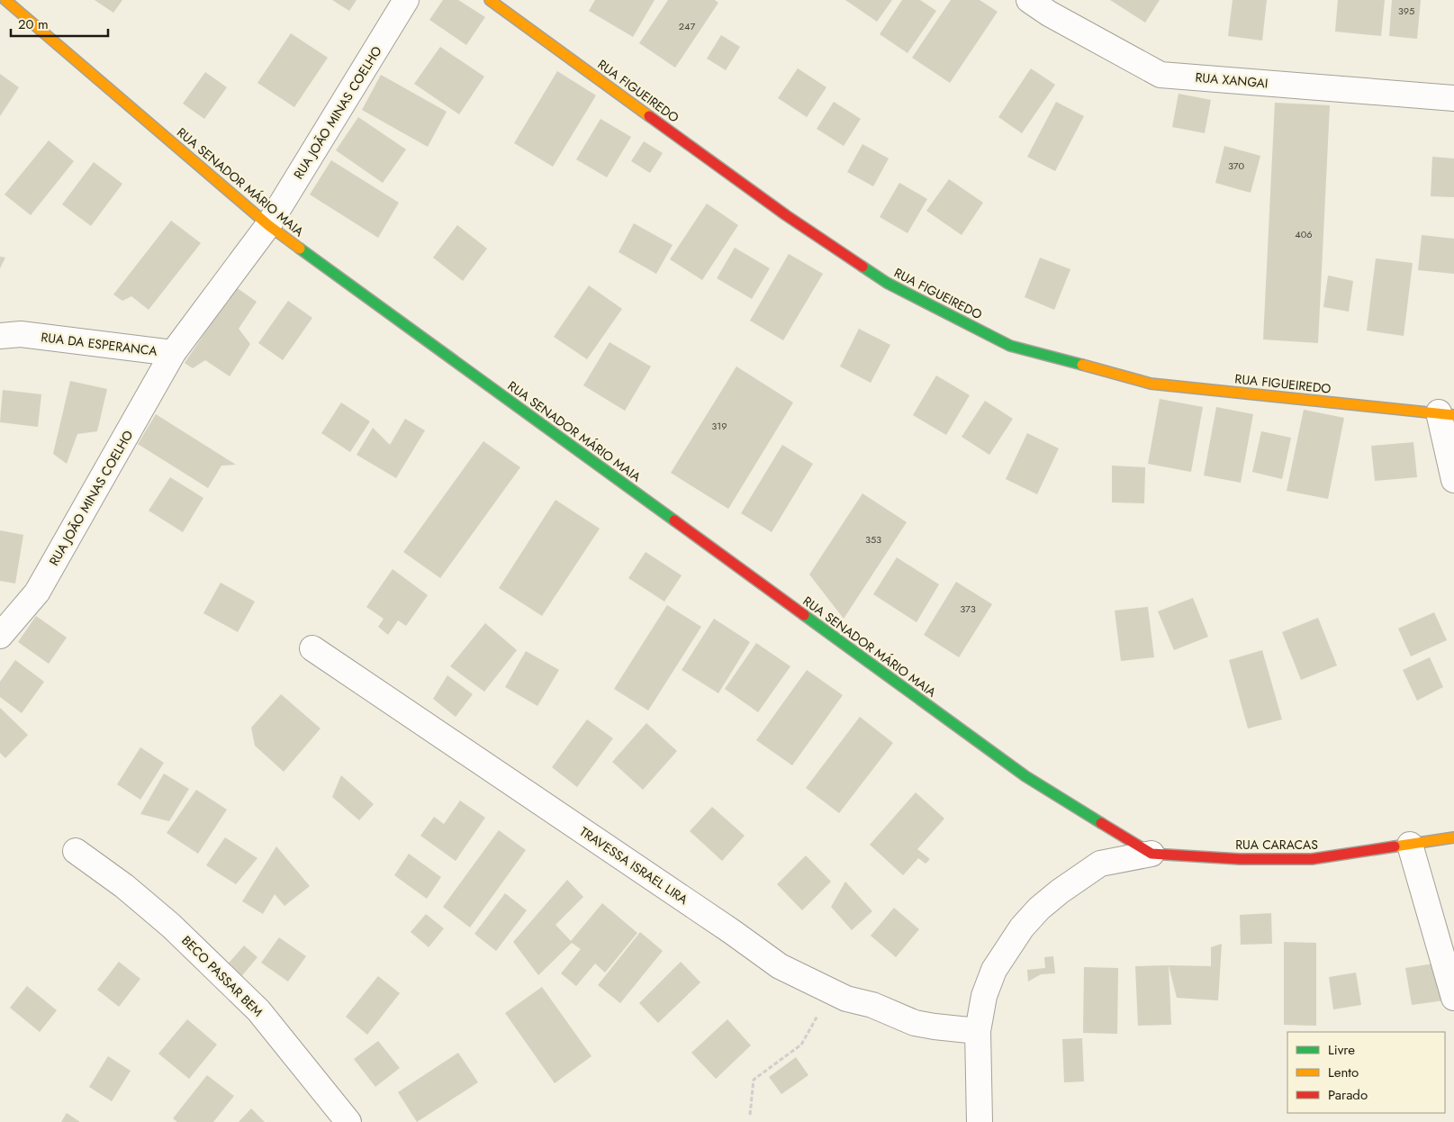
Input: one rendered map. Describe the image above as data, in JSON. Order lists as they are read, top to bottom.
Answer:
{
  "streets": {
    "street": [
      "RUA XANGAI",
      "RUA FIGUEIREDO",
      "RUA JOÃO MINAS COELHO",
      "RUA SENADOR MÁRIO MAIA",
      "RUA DA ESPERANCA",
      "RUA CARACAS",
      "TRAVESSA ISRAEL LIRA",
      "BECO PASSAR BEM"
    ]
  },
  "crossings": [
    ["RUA JOÃO MINAS COELHO", "RUA SENADOR MÁRIO MAIA"],
    ["RUA JOÃO MINAS COELHO", "RUA DA ESPERANCA"],
    ["RUA SENADOR MÁRIO MAIA", "RUA DA ESPERANCA"],
    ["RUA SENADOR MÁRIO MAIA", "RUA CARACAS"]
  ],
  "house_numbers": [
    "395",
    "247",
    "370",
    "406",
    "319",
    "353",
    "373"
  ],
  "legend": ["Livre", "Lento", "Parado"],
  "scale_bar": "20 m"
}
